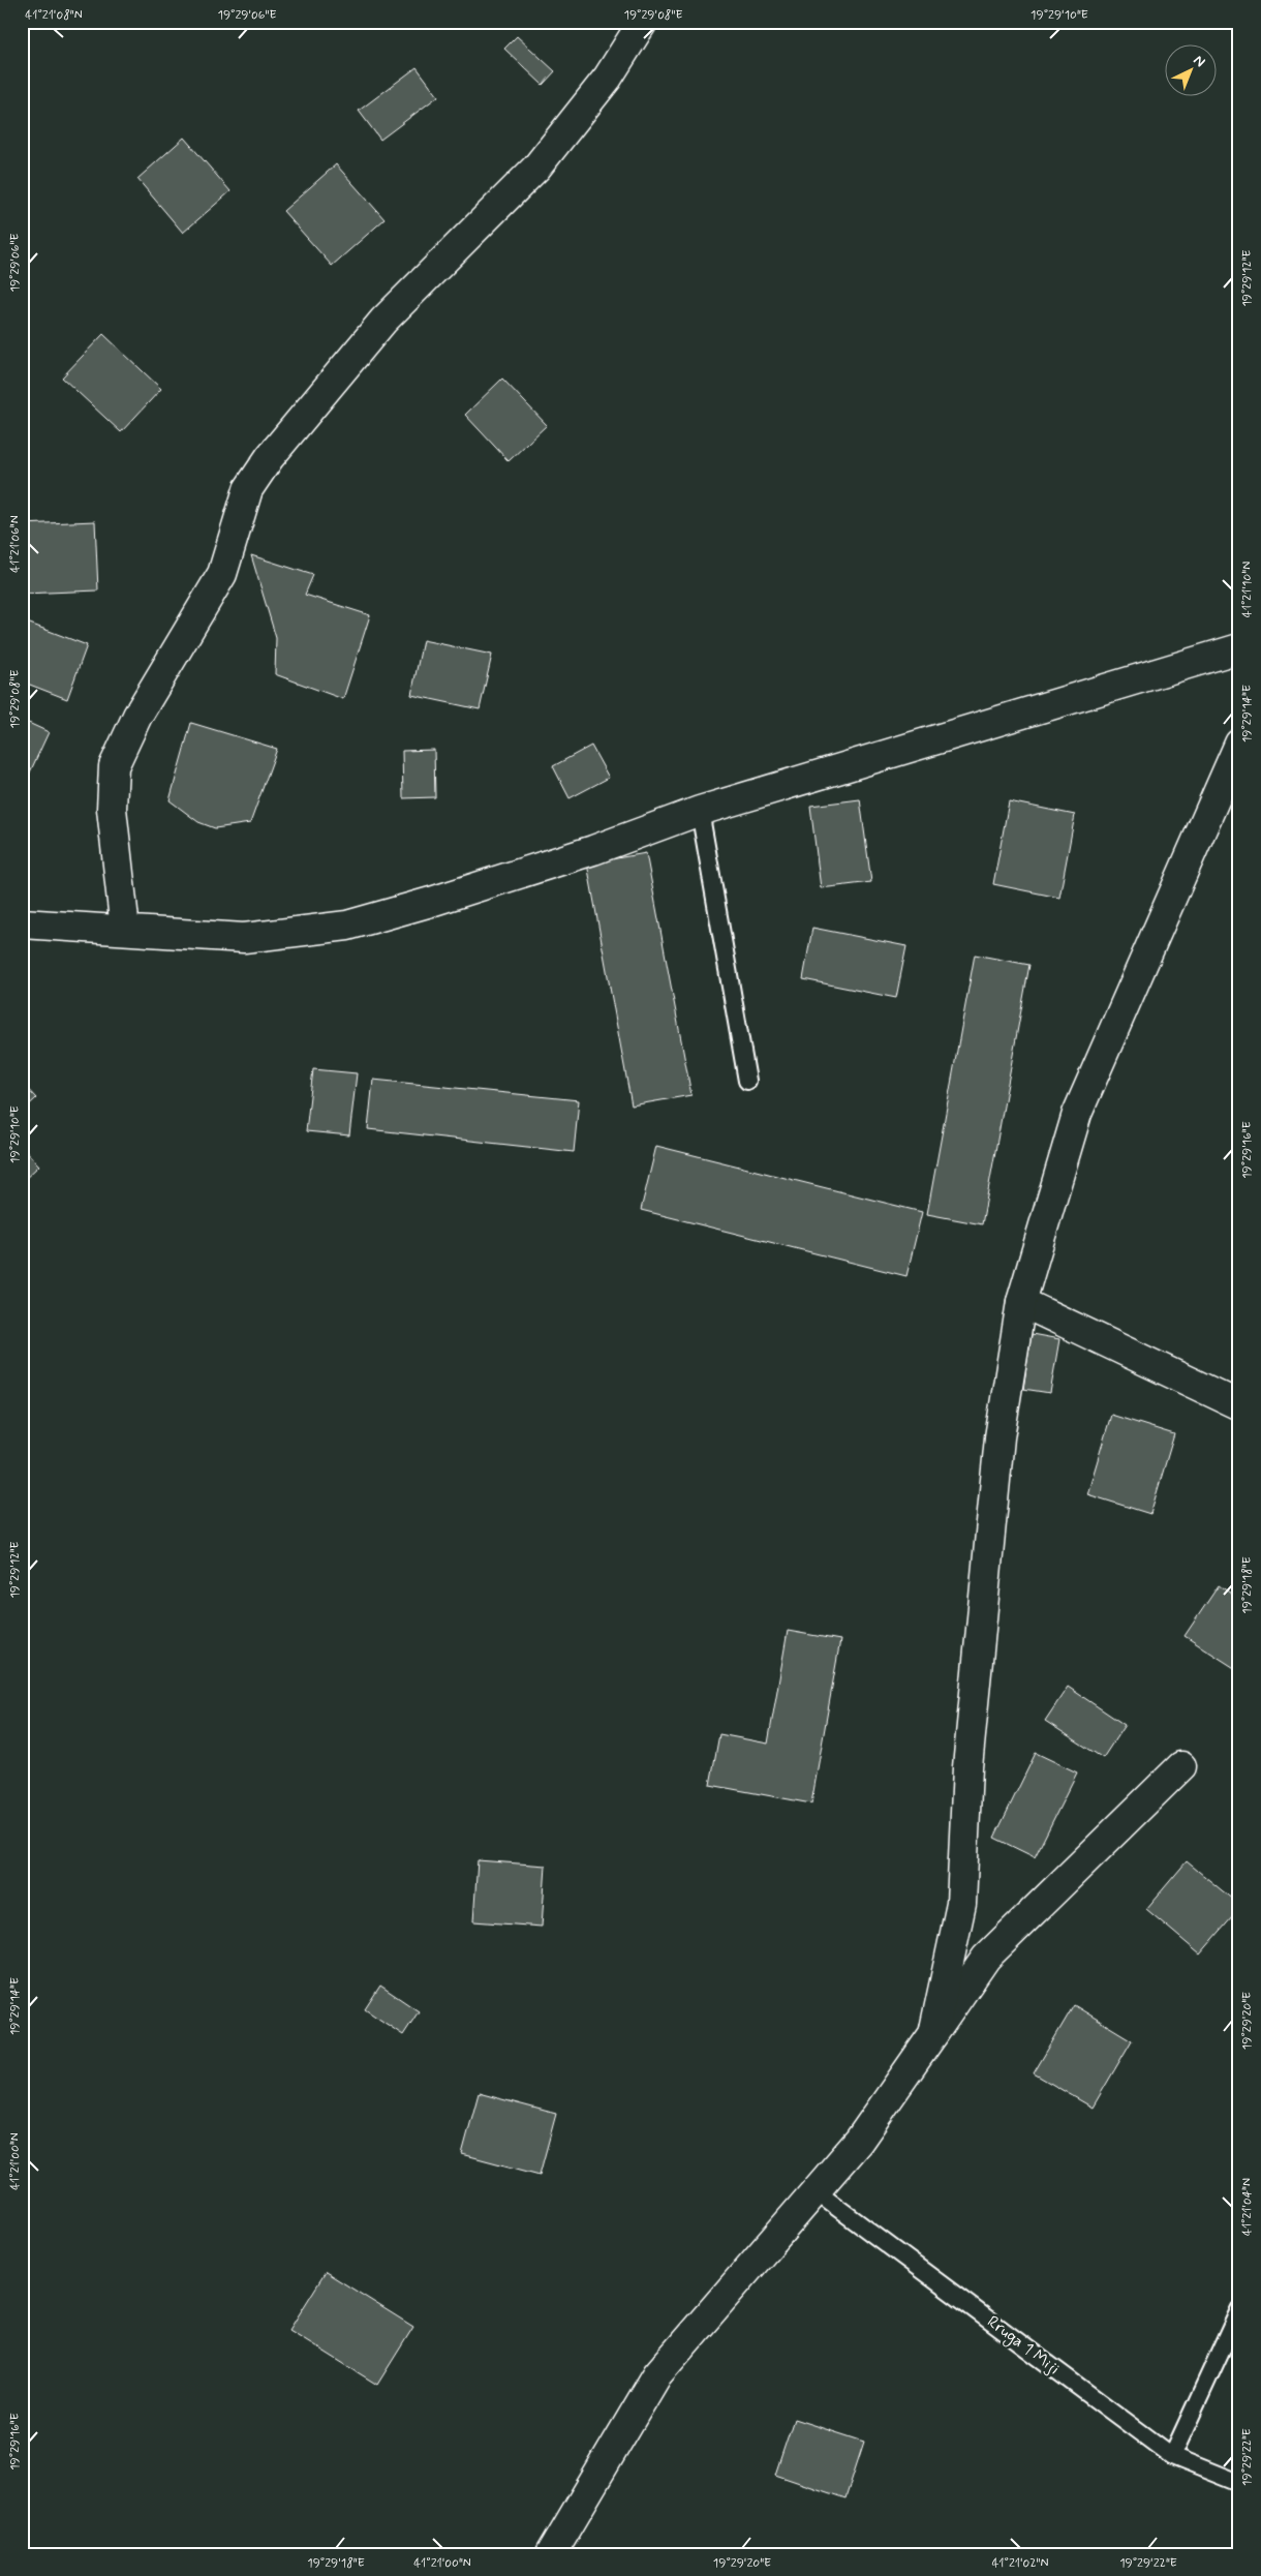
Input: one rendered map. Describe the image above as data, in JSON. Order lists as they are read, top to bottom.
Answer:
{
  "streets": {
    "lane": ["Rruga 1 Miji"]
  },
  "north": "top right",
  "coordinates": [
    "41°21'08\"N",
    "19°29'06\"E",
    "19°29'08\"E",
    "19°29'10\"E",
    "19°29'12\"E",
    "41°21'06\"N",
    "41°21'10\"N",
    "19°29'14\"E",
    "19°29'16\"E",
    "19°29'18\"E",
    "19°29'20\"E",
    "41°21'00\"N",
    "41°21'04\"N",
    "19°29'22\"E",
    "41°21'02\"N"
  ]
}
